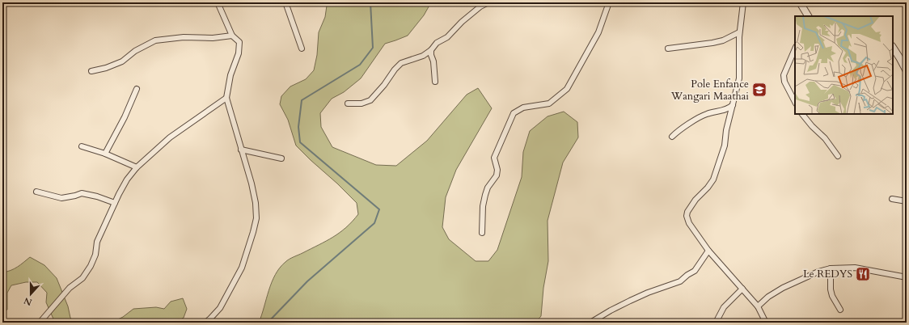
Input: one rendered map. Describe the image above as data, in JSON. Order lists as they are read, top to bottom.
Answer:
{
  "places": {
    "school or university": ["Pole Enfance Wangari Maathai"],
    "restaurant": ["Le REDYS"]
  },
  "north": "bottom"
}
